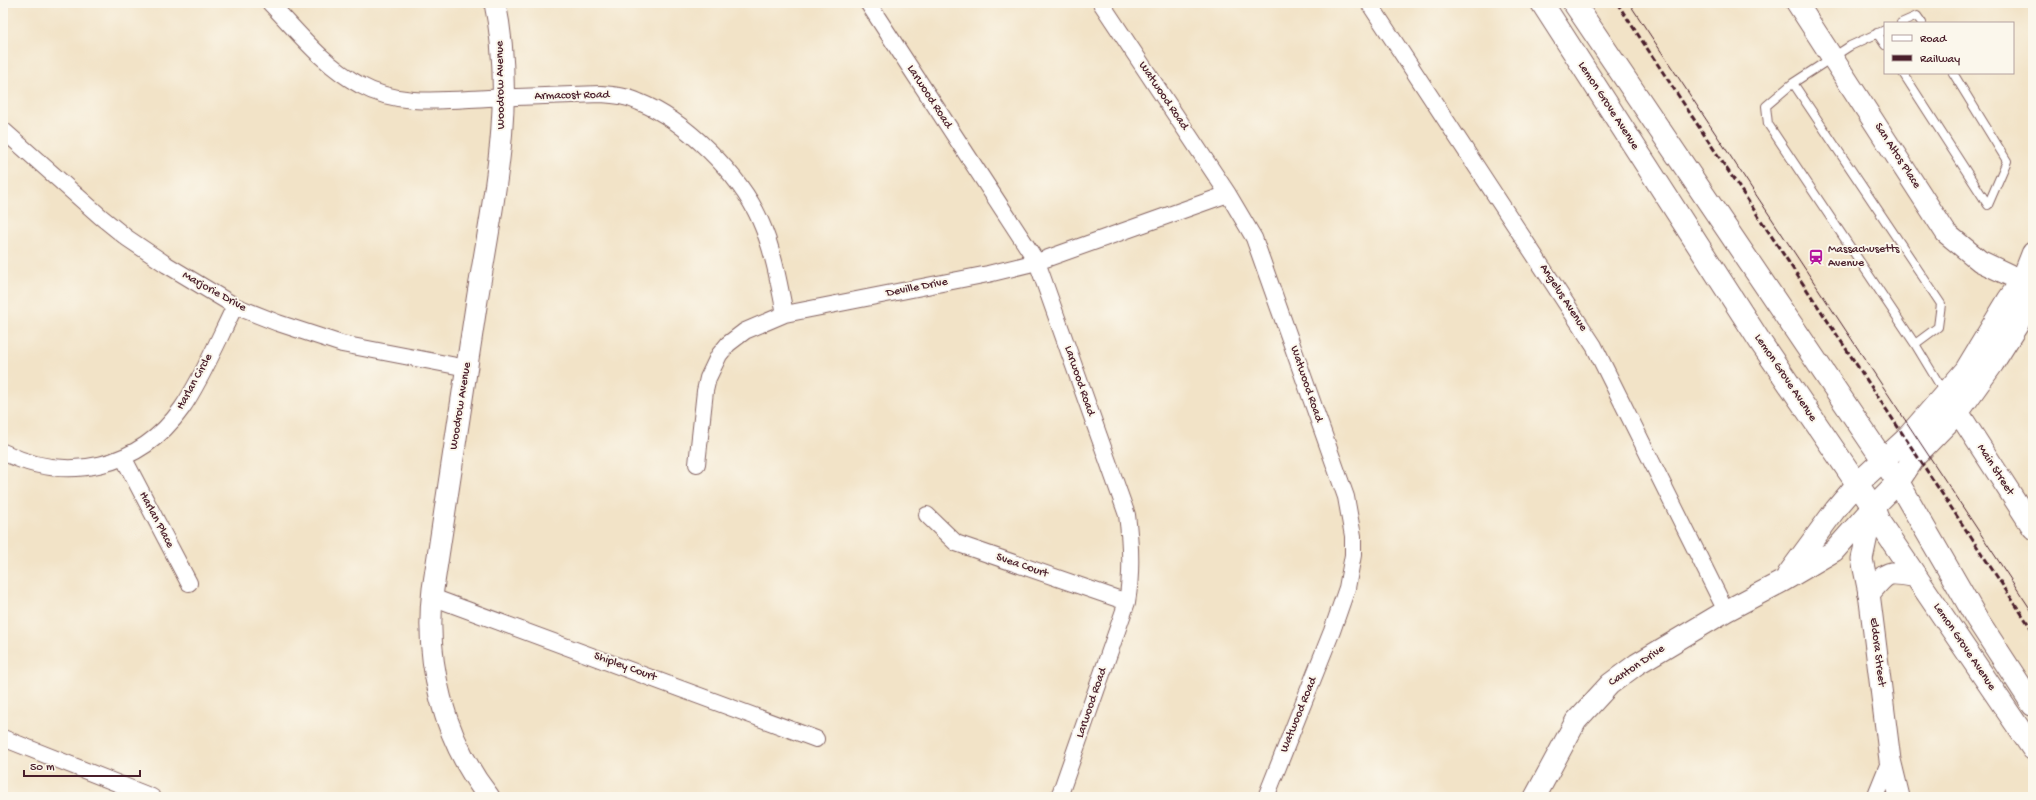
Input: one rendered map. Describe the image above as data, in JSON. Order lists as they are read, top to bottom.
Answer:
{
  "streets": {
    "main road": ["Lemon Grove Avenue"],
    "street": [
      "Woodrow Avenue",
      "Armacost Road",
      "Watwood Road",
      "Larwood Road",
      "San Altos Place",
      "Deville Drive",
      "Marjorie Drive",
      "Angelus Avenue",
      "Harlan Circle",
      "Main Street",
      "Harlan Place",
      "Svea Court",
      "Eldora Street",
      "Canton Drive",
      "Shipley Court"
    ]
  },
  "crossings": [
    ["Woodrow Avenue", "Armacost Road"],
    ["Woodrow Avenue", "Marjorie Drive"],
    ["Woodrow Avenue", "Shipley Court"],
    ["Armacost Road", "Deville Drive"],
    ["Watwood Road", "Deville Drive"],
    ["Larwood Road", "Deville Drive"],
    ["Larwood Road", "Svea Court"],
    ["Lemon Grove Avenue", "Eldora Street"],
    ["Lemon Grove Avenue", "Canton Drive"],
    ["Marjorie Drive", "Harlan Circle"],
    ["Angelus Avenue", "Canton Drive"],
    ["Harlan Circle", "Harlan Place"],
    ["Eldora Street", "Canton Drive"]
  ],
  "places": {
    "station": ["Massachusetts Avenue"]
  },
  "legend": ["Road", "Railway"],
  "scale_bar": "50 m"
}
